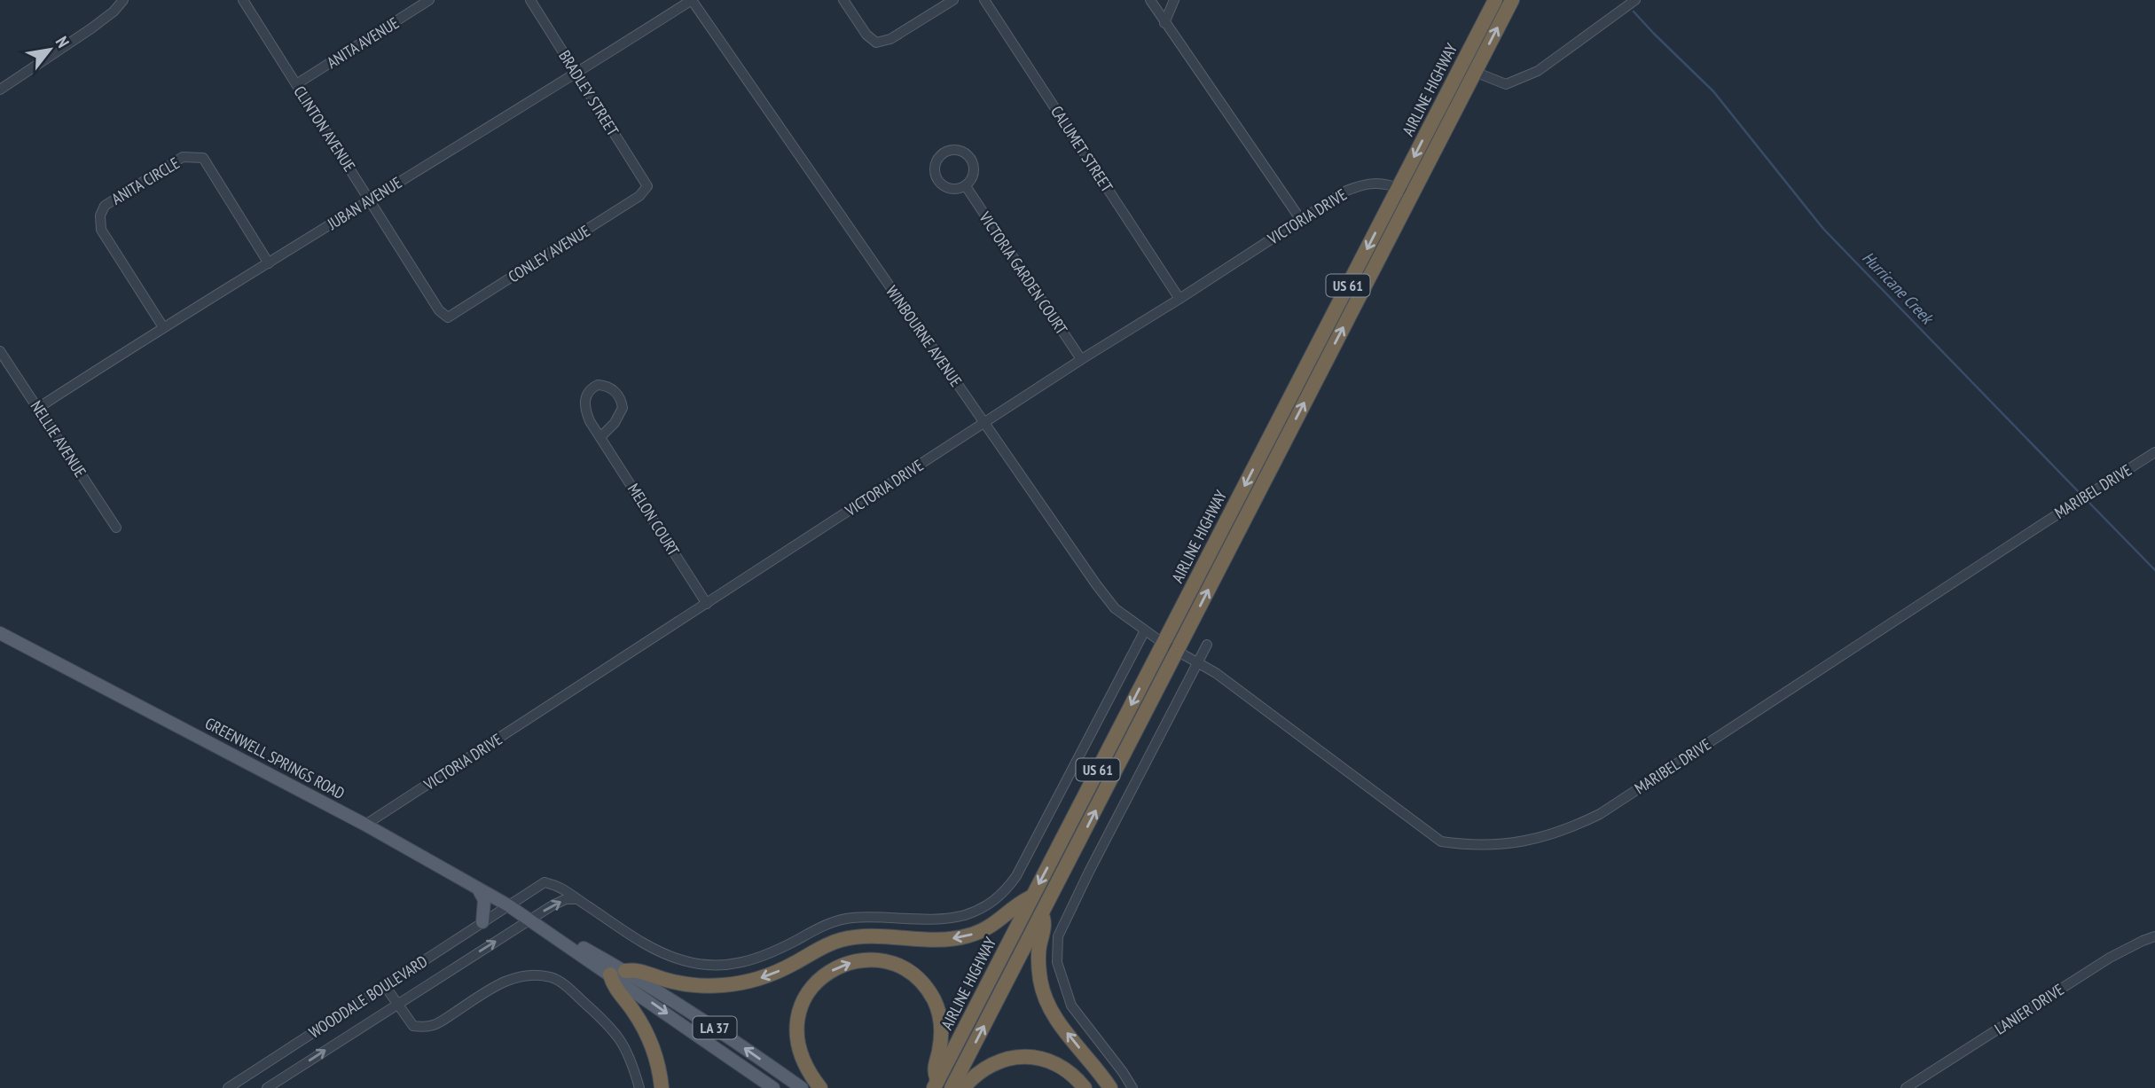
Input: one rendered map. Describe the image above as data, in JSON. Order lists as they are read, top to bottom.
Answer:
{
  "streets": {
    "highway": ["AIRLINE HIGHWAY", "US 61"],
    "main road": ["GREENWELL SPRINGS ROAD", "LA 37"],
    "street": [
      "ANITA AVENUE",
      "BRADLEY STREET",
      "CLINTON AVENUE",
      "CALUMET STREET",
      "ANITA CIRCLE",
      "JUBAN AVENUE",
      "VICTORIA DRIVE",
      "CONLEY AVENUE",
      "VICTORIA GARDEN COURT",
      "WINBOURNE AVENUE",
      "NELLIE AVENUE",
      "MARIBEL DRIVE",
      "MELON COURT",
      "WOODDALE BOULEVARD",
      "LANIER DRIVE"
    ]
  },
  "crossings": [
    ["ANITA AVENUE", "CLINTON AVENUE"],
    ["AIRLINE HIGHWAY", "VICTORIA DRIVE"],
    ["AIRLINE HIGHWAY", "WINBOURNE AVENUE"],
    ["AIRLINE HIGHWAY", "MARIBEL DRIVE"],
    ["BRADLEY STREET", "JUBAN AVENUE"],
    ["BRADLEY STREET", "CONLEY AVENUE"],
    ["CLINTON AVENUE", "JUBAN AVENUE"],
    ["CLINTON AVENUE", "CONLEY AVENUE"],
    ["CALUMET STREET", "VICTORIA DRIVE"],
    ["ANITA CIRCLE", "JUBAN AVENUE"],
    ["JUBAN AVENUE", "WINBOURNE AVENUE"],
    ["JUBAN AVENUE", "NELLIE AVENUE"],
    ["VICTORIA DRIVE", "VICTORIA GARDEN COURT"],
    ["VICTORIA DRIVE", "WINBOURNE AVENUE"],
    ["VICTORIA DRIVE", "MELON COURT"],
    ["VICTORIA DRIVE", "GREENWELL SPRINGS ROAD"],
    ["WINBOURNE AVENUE", "MARIBEL DRIVE"],
    ["GREENWELL SPRINGS ROAD", "WOODDALE BOULEVARD"]
  ],
  "water": ["Hurricane Creek"],
  "north": "top right"
}
